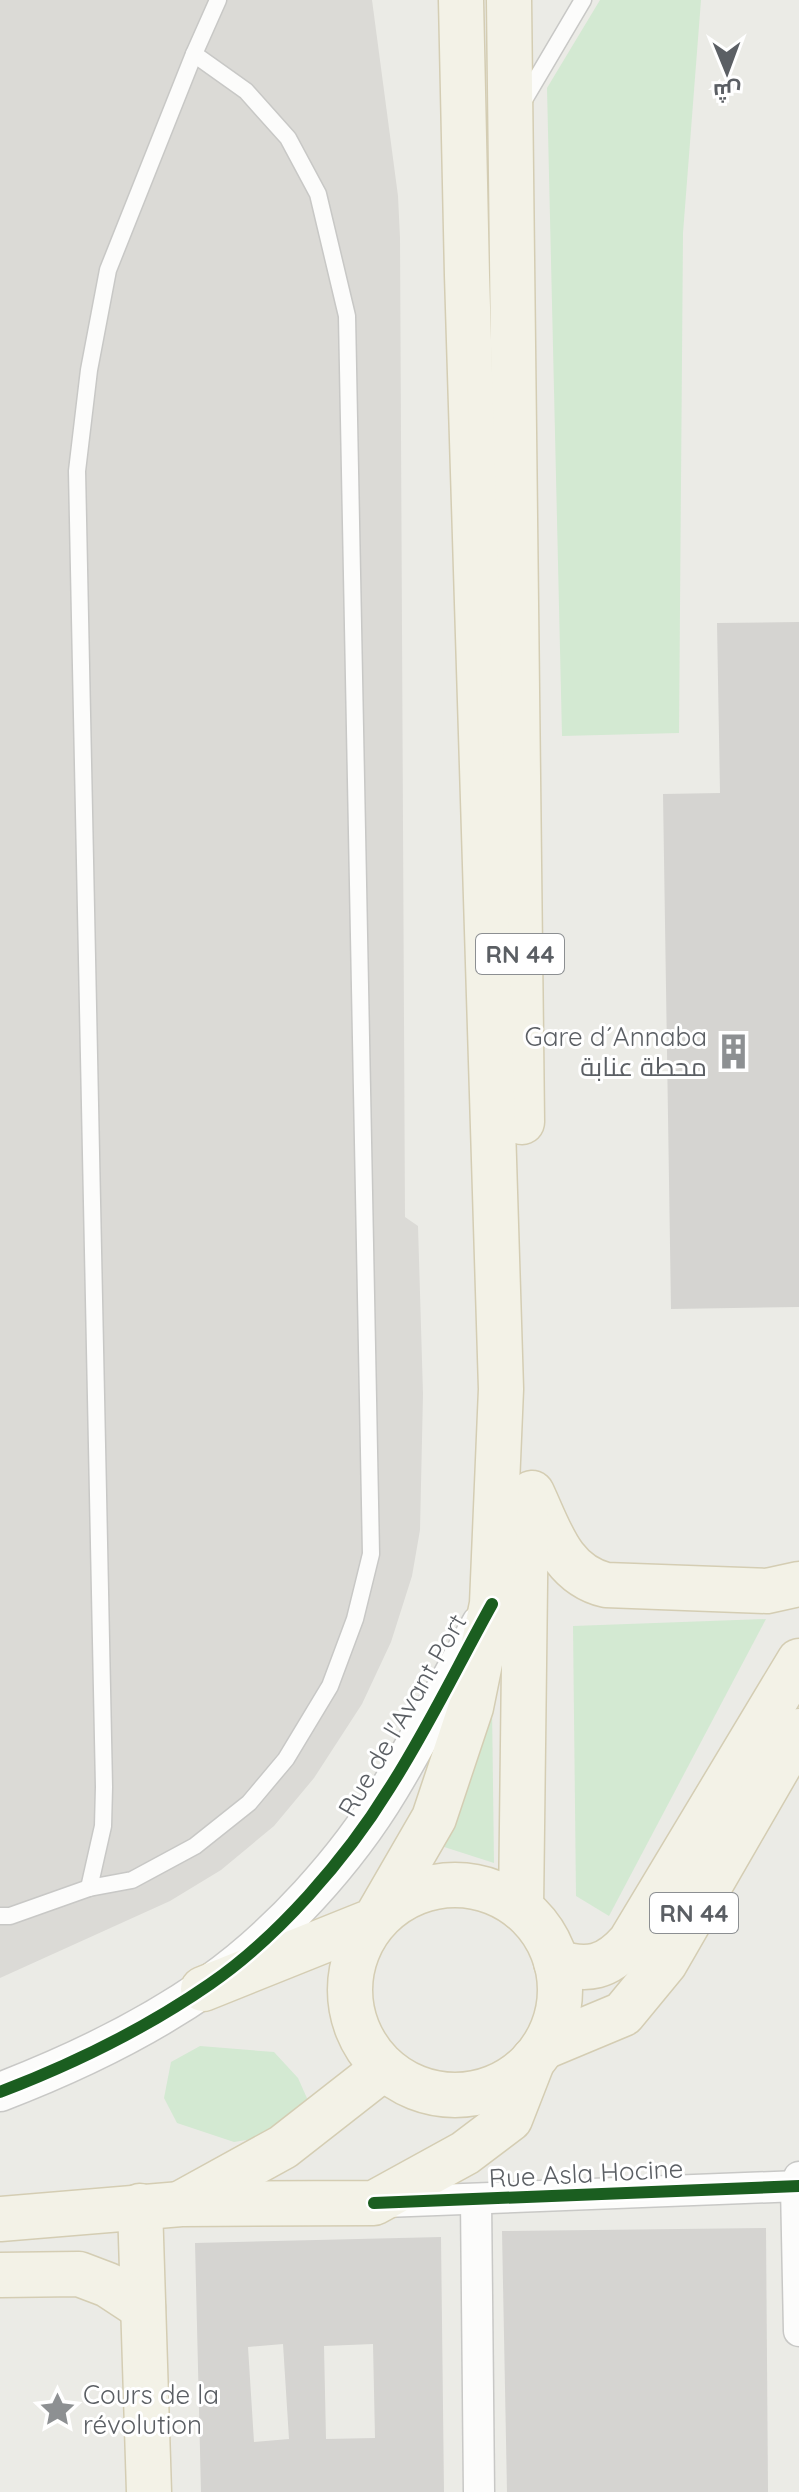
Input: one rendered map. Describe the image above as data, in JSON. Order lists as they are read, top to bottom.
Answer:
{
  "streets": {
    "main road": ["RN 44", "Rue Asla Hocine"],
    "street": ["Rue de l'Avant Port"]
  },
  "crossings": [
    ["RN 44", "Rue Asla Hocine"]
  ],
  "places": {
    "building": ["Gare d´Annaba محطة عنابة"],
    "place": ["Cours de la révolution"]
  },
  "north": "bottom"
}
